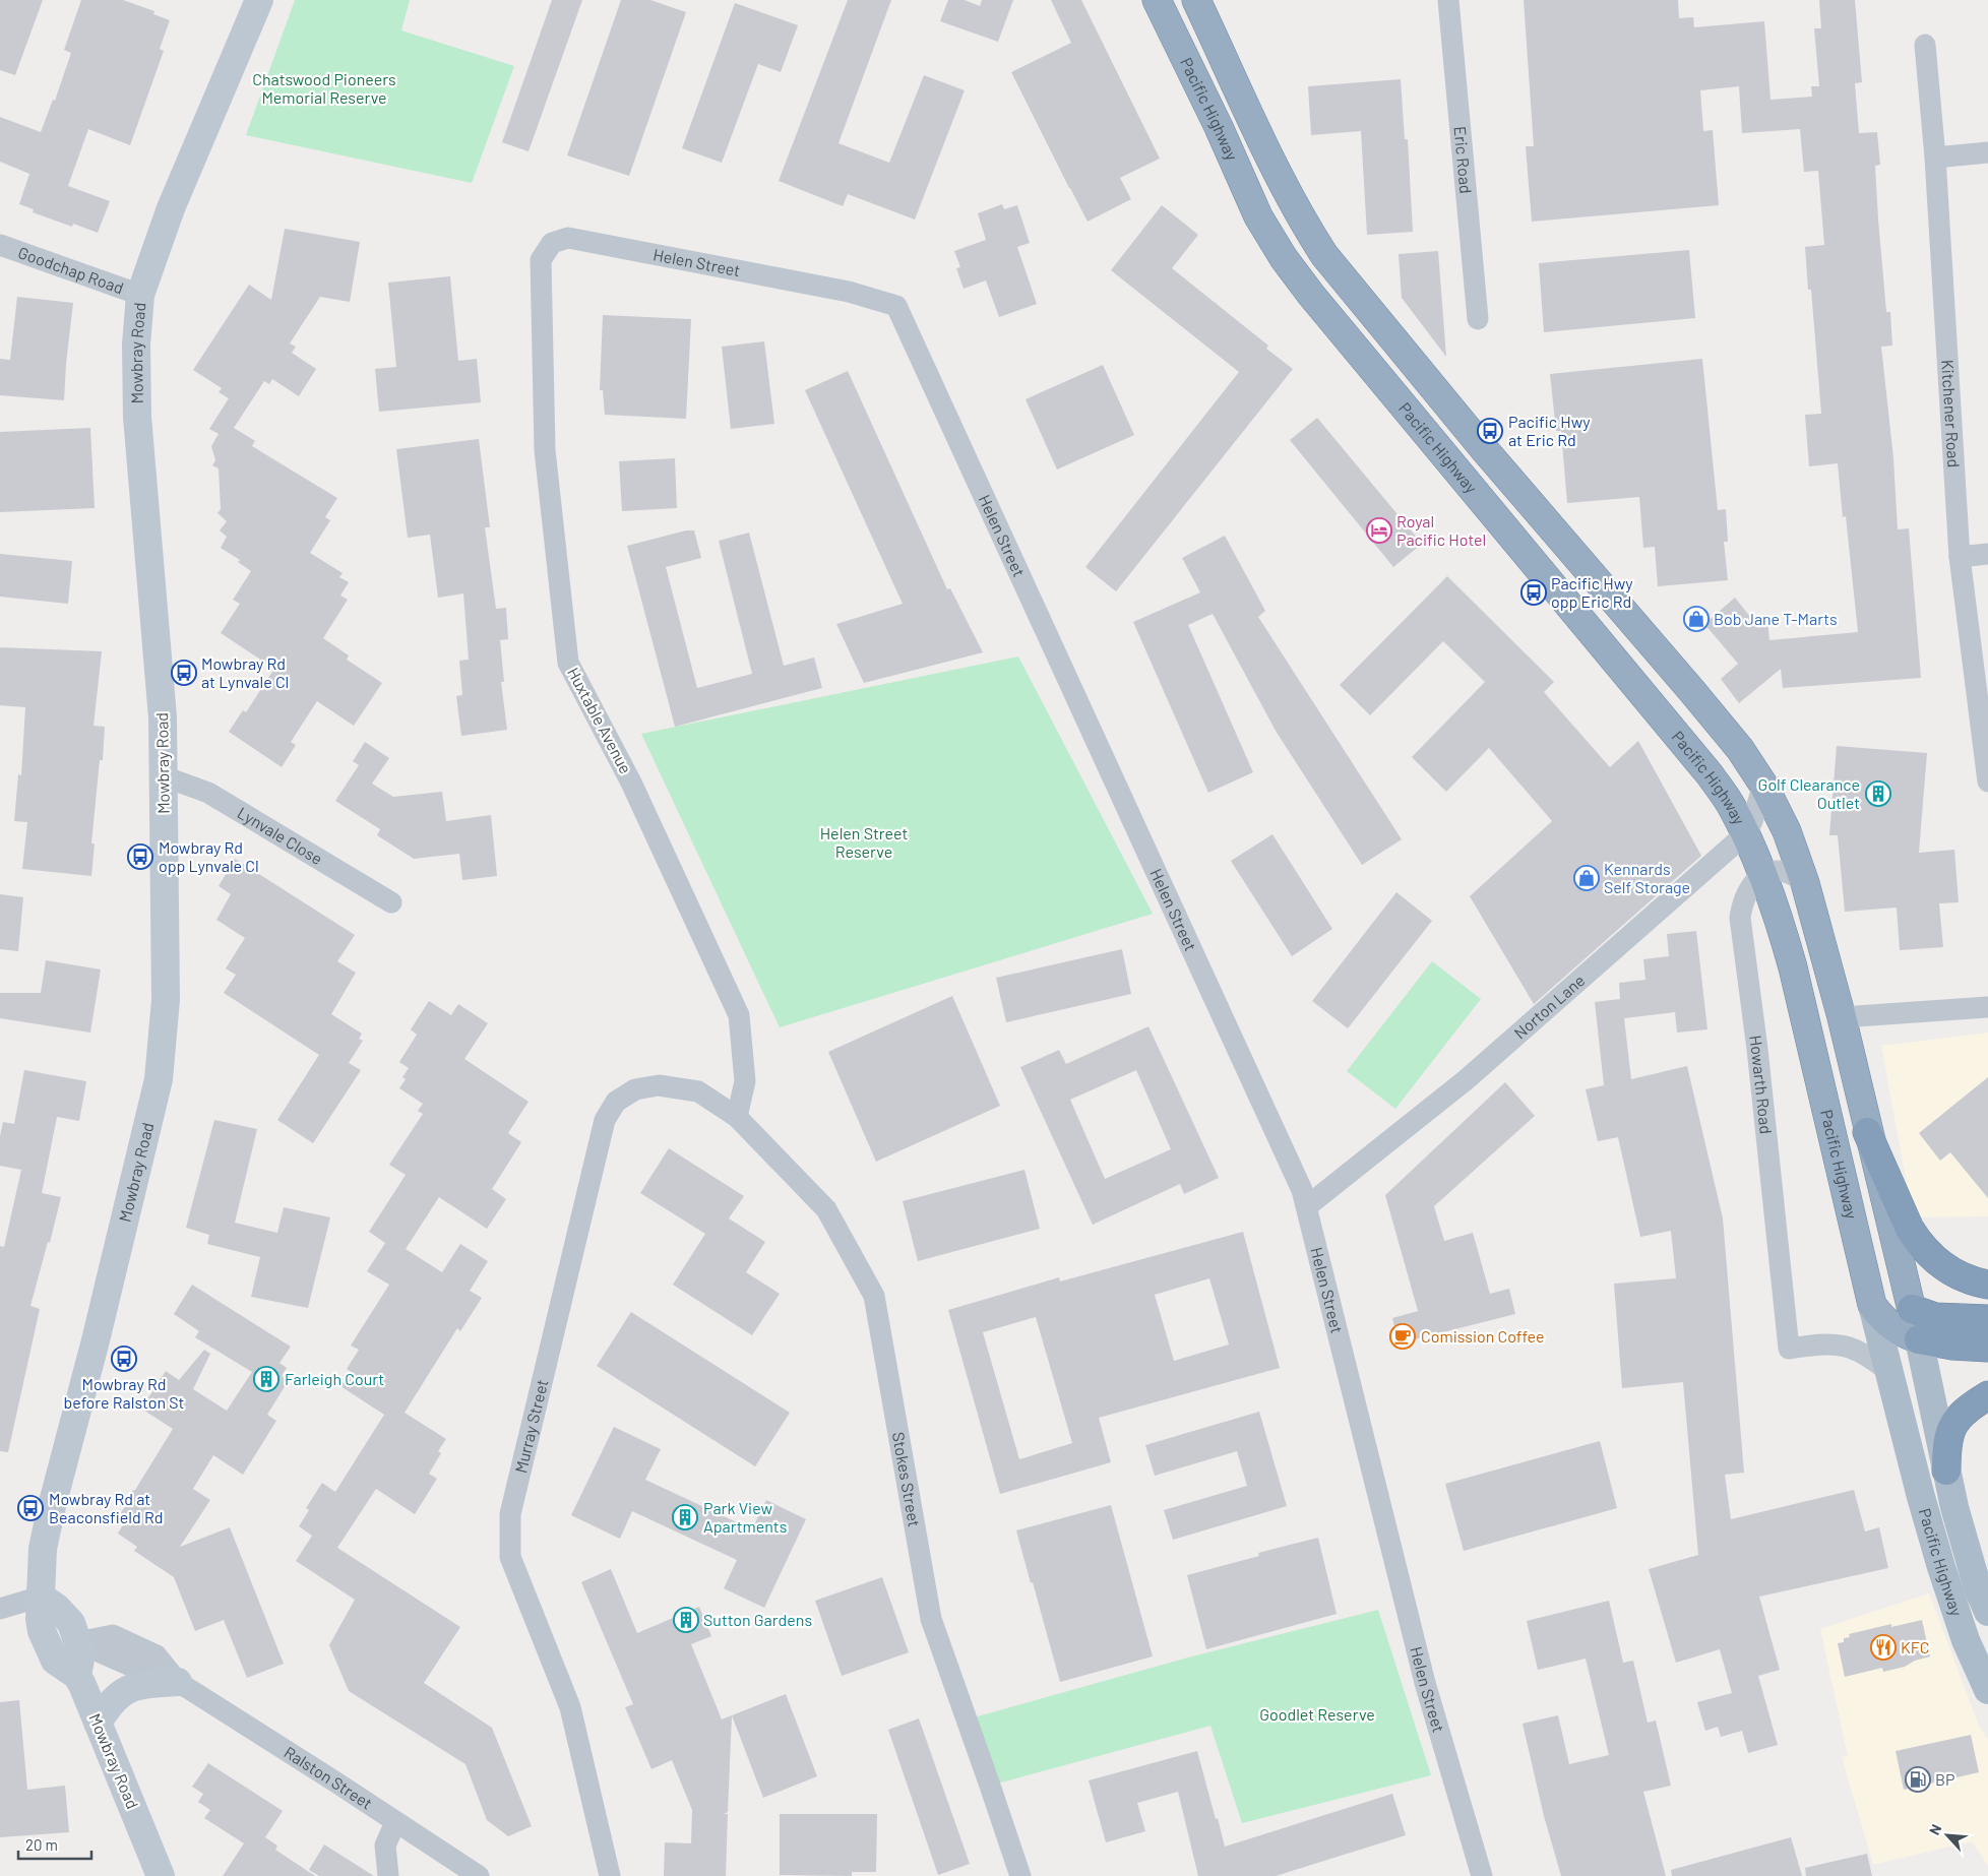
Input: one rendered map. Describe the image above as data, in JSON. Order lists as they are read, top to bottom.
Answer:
{
  "streets": {
    "highway": ["Pacific Highway"],
    "main road": ["Mowbray Road"],
    "street": [
      "Eric Road",
      "Helen Street",
      "Goodchap Road",
      "Kitchener Road",
      "Huxtable Avenue",
      "Lynvale Close",
      "Norton Lane",
      "Howarth Road",
      "Murray Street",
      "Stokes Street",
      "Ralston Street"
    ]
  },
  "crossings": [
    ["Pacific Highway", "Norton Lane"],
    ["Pacific Highway", "Howarth Road"],
    ["Helen Street", "Huxtable Avenue"],
    ["Helen Street", "Norton Lane"],
    ["Goodchap Road", "Mowbray Road"],
    ["Mowbray Road", "Lynvale Close"],
    ["Mowbray Road", "Ralston Street"],
    ["Huxtable Avenue", "Murray Street"],
    ["Huxtable Avenue", "Stokes Street"],
    ["Murray Street", "Stokes Street"]
  ],
  "parks": ["Chatswood Pioneers Memorial Reserve", "Helen Street Reserve", "Goodlet Reserve"],
  "places": {
    "bus stop": [
      "Pacific Hwy at Eric Rd",
      "Pacific Hwy opp Eric Rd",
      "Mowbray Rd at Lynvale Cl",
      "Mowbray Rd opp Lynvale Cl",
      "Mowbray Rd before Ralston St",
      "Mowbray Rd at Beaconsfield Rd"
    ],
    "hotel": ["Royal Pacific Hotel"],
    "shop": ["Bob Jane T-Marts", "Kennards Self Storage"],
    "building": [
      "Golf Clearance Outlet",
      "Farleigh Court",
      "Park View Apartments",
      "Sutton Gardens"
    ],
    "cafe": ["Comission Coffee"],
    "restaurant": ["KFC"],
    "fuel station": ["BP"]
  },
  "scale_bar": "20 m",
  "north": "top left"
}
